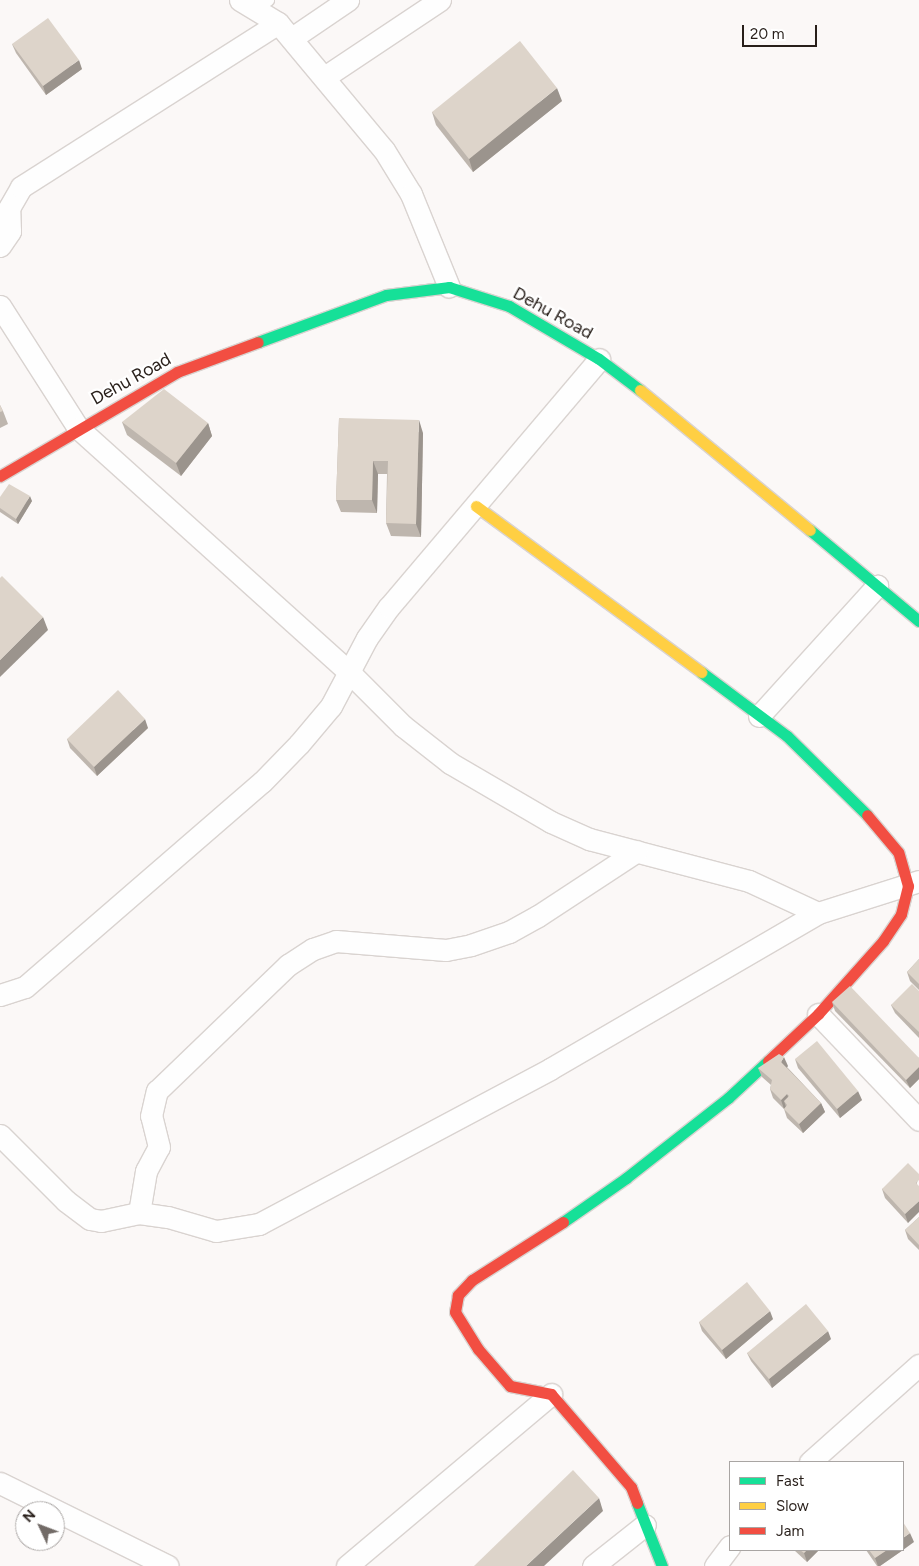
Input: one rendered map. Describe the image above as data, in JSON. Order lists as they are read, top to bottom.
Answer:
{
  "streets": {
    "street": ["Dehu Road"]
  },
  "legend": ["Fast", "Slow", "Jam"],
  "scale_bar": "20 m",
  "north": "top left"
}
